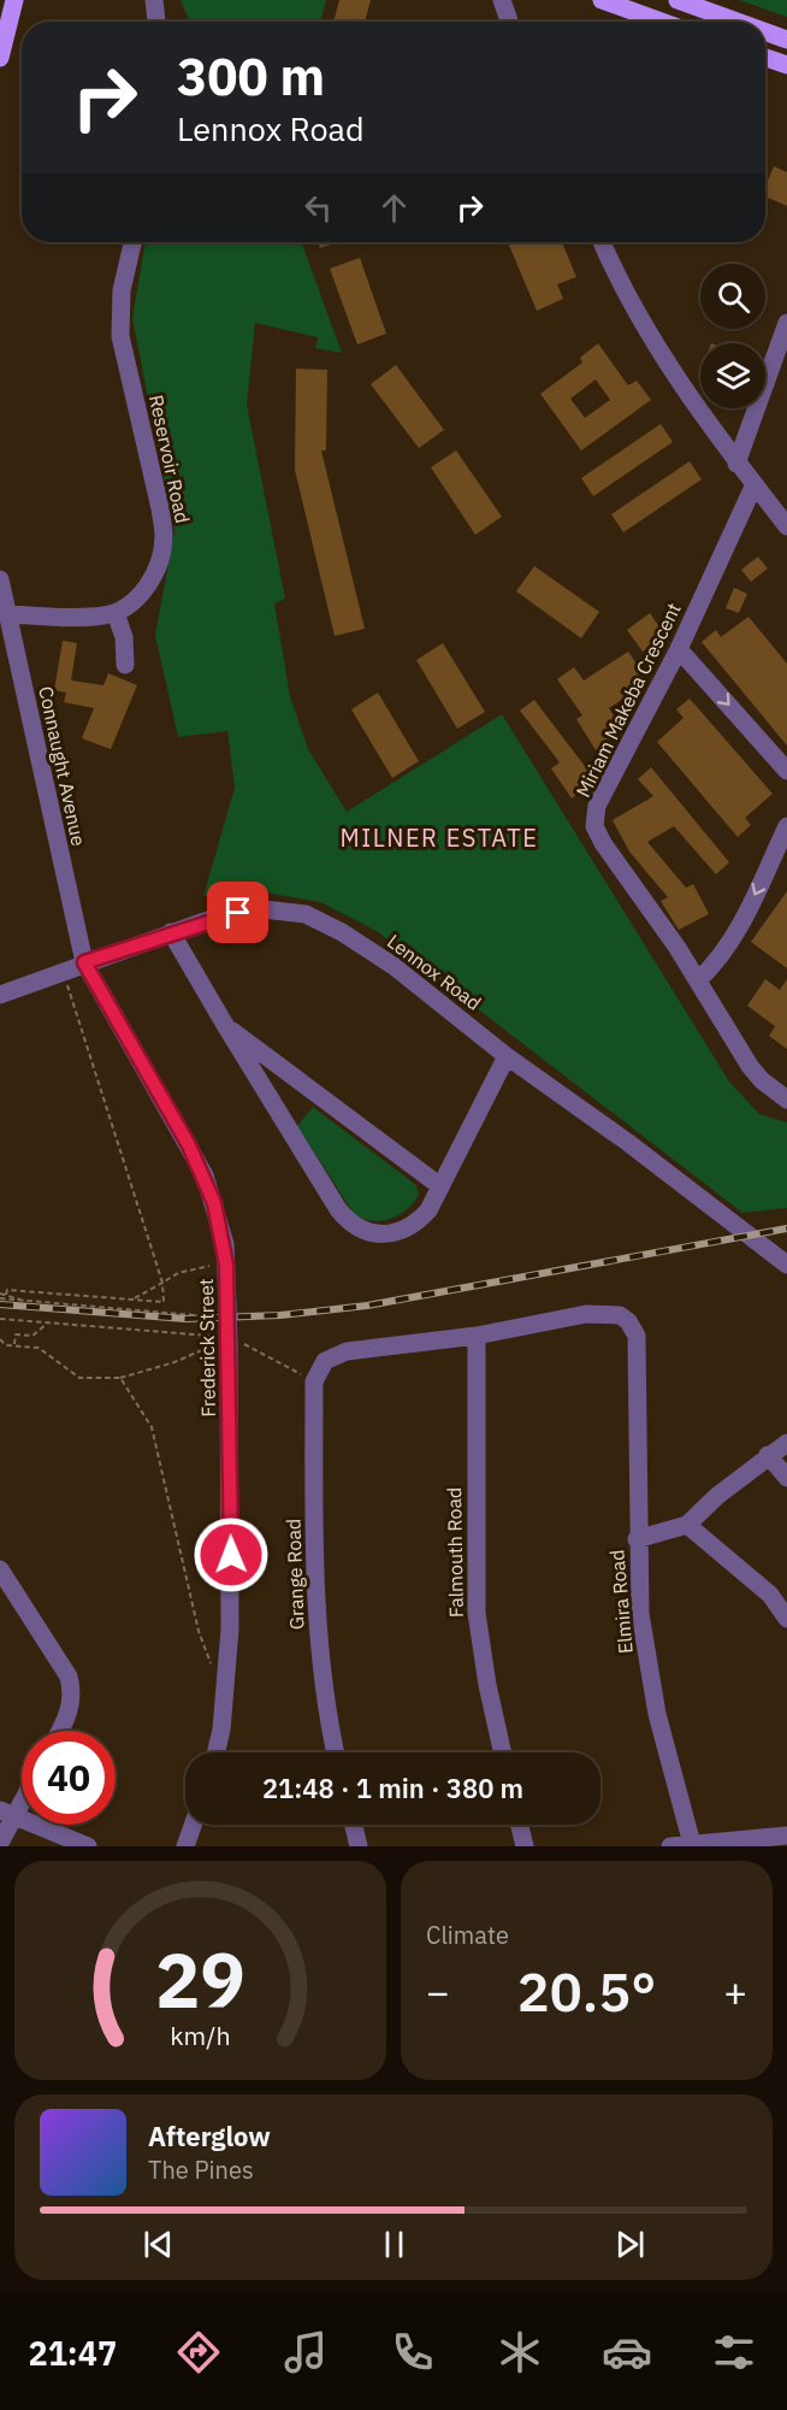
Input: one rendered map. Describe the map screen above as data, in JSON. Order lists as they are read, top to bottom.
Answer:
{
  "streets": {
    "street": [
      "Reservoir Road",
      "Miriam Makeba Crescent",
      "Connaught Avenue",
      "Lennox Road",
      "Frederick Street",
      "Falmouth Road",
      "Grange Road",
      "Elmira Road"
    ]
  },
  "crossings": [
    ["Connaught Avenue", "Lennox Road"],
    ["Connaught Avenue", "Frederick Street"],
    ["Lennox Road", "Frederick Street"],
    ["Falmouth Road", "Elmira Road"]
  ],
  "districts": ["MILNER ESTATE"],
  "page": {
    "turn": ["300 m", "Lennox Road"],
    "limit": "40",
    "trip": "21:48 · 1 min · 380 m",
    "tile": "Climate",
    "heat": ["−", "20.5°", "+"],
    "song": ["Afterglow", "The Pines"],
    "tabs": "21:47",
    "gauge": ["29", "km/h"]
  }
}
